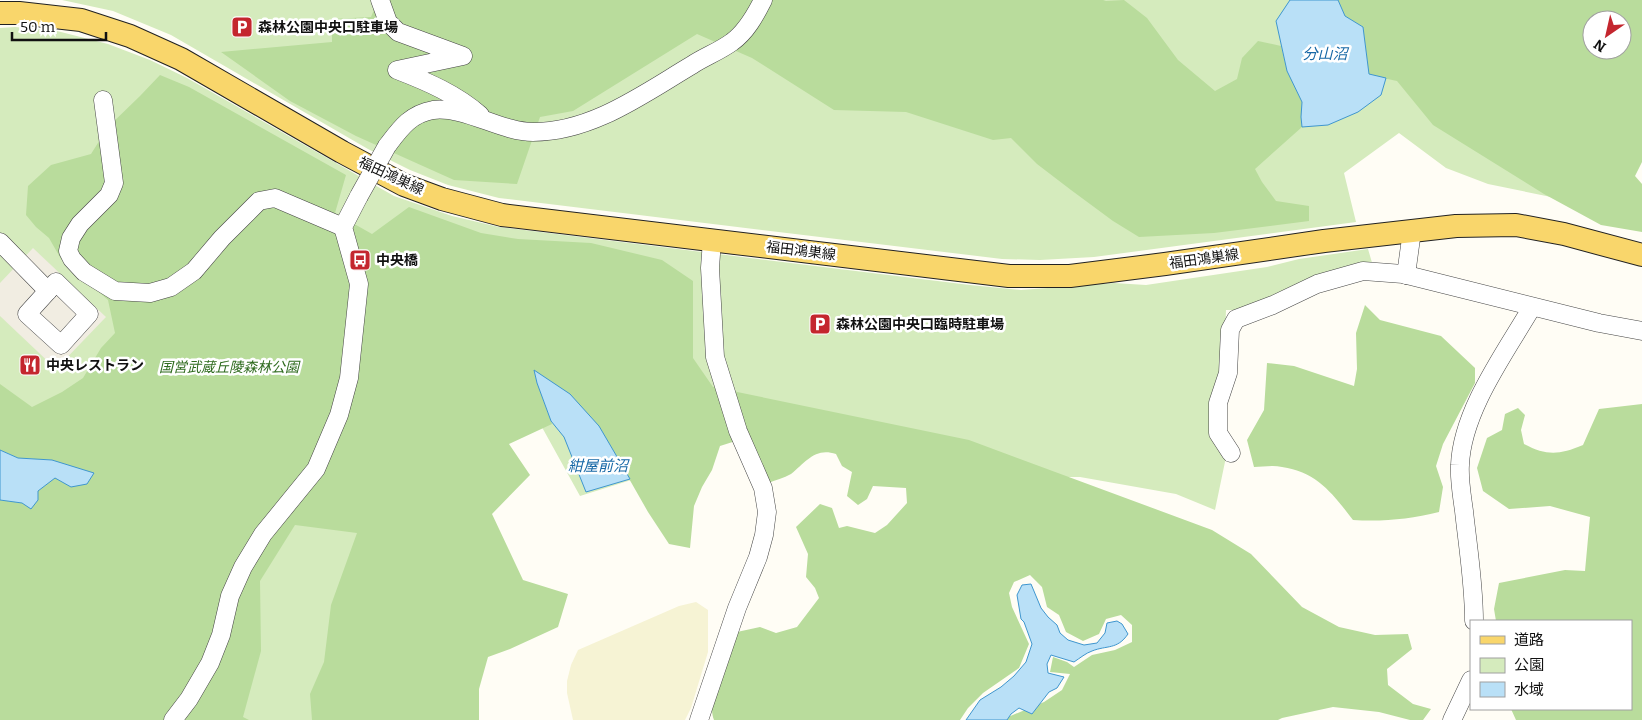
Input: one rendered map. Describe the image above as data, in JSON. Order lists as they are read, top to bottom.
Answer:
{
  "streets": {
    "main road": ["福田鴻巣線"]
  },
  "water": ["分山沼", "紺屋前沼"],
  "parks": ["国営武蔵丘陵森林公園"],
  "places": {
    "parking": ["森林公園中央口駐車場", "森林公園中央口臨時駐車場"],
    "bus stop": ["中央橋"],
    "restaurant": ["中央レストラン"]
  },
  "legend": ["道路", "公園", "水域"],
  "scale_bar": "50 m",
  "north": "bottom left"
}
